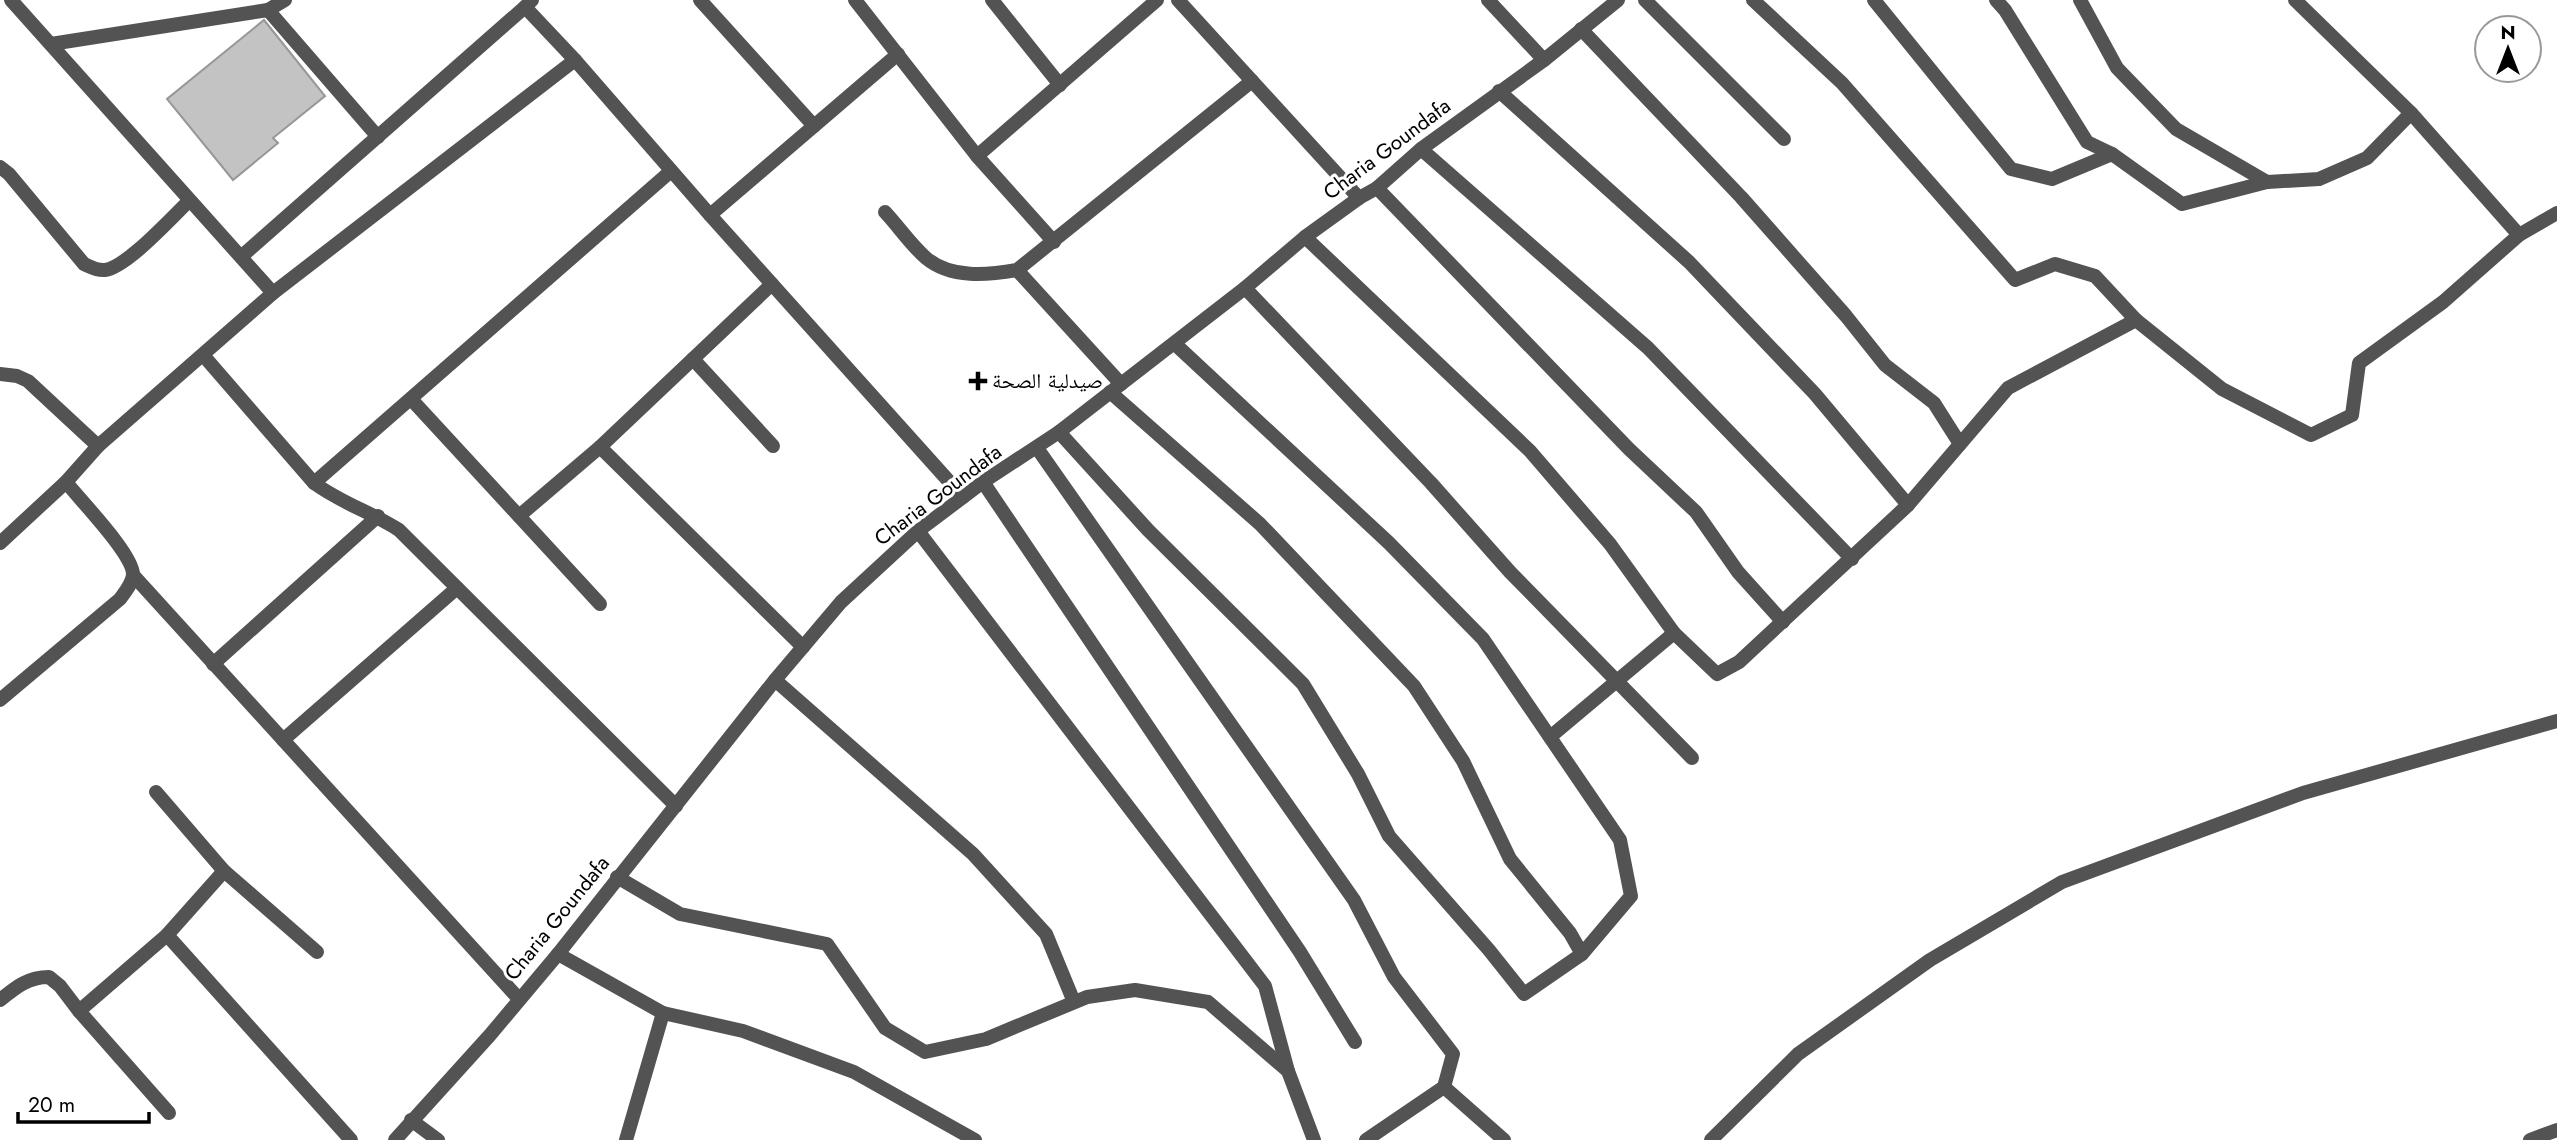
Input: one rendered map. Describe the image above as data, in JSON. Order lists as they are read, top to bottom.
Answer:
{
  "streets": {
    "street": ["Charia Goundafa"]
  },
  "places": {
    "health": ["صيدلية الصحة"]
  },
  "scale_bar": "20 m",
  "north": "top"
}
